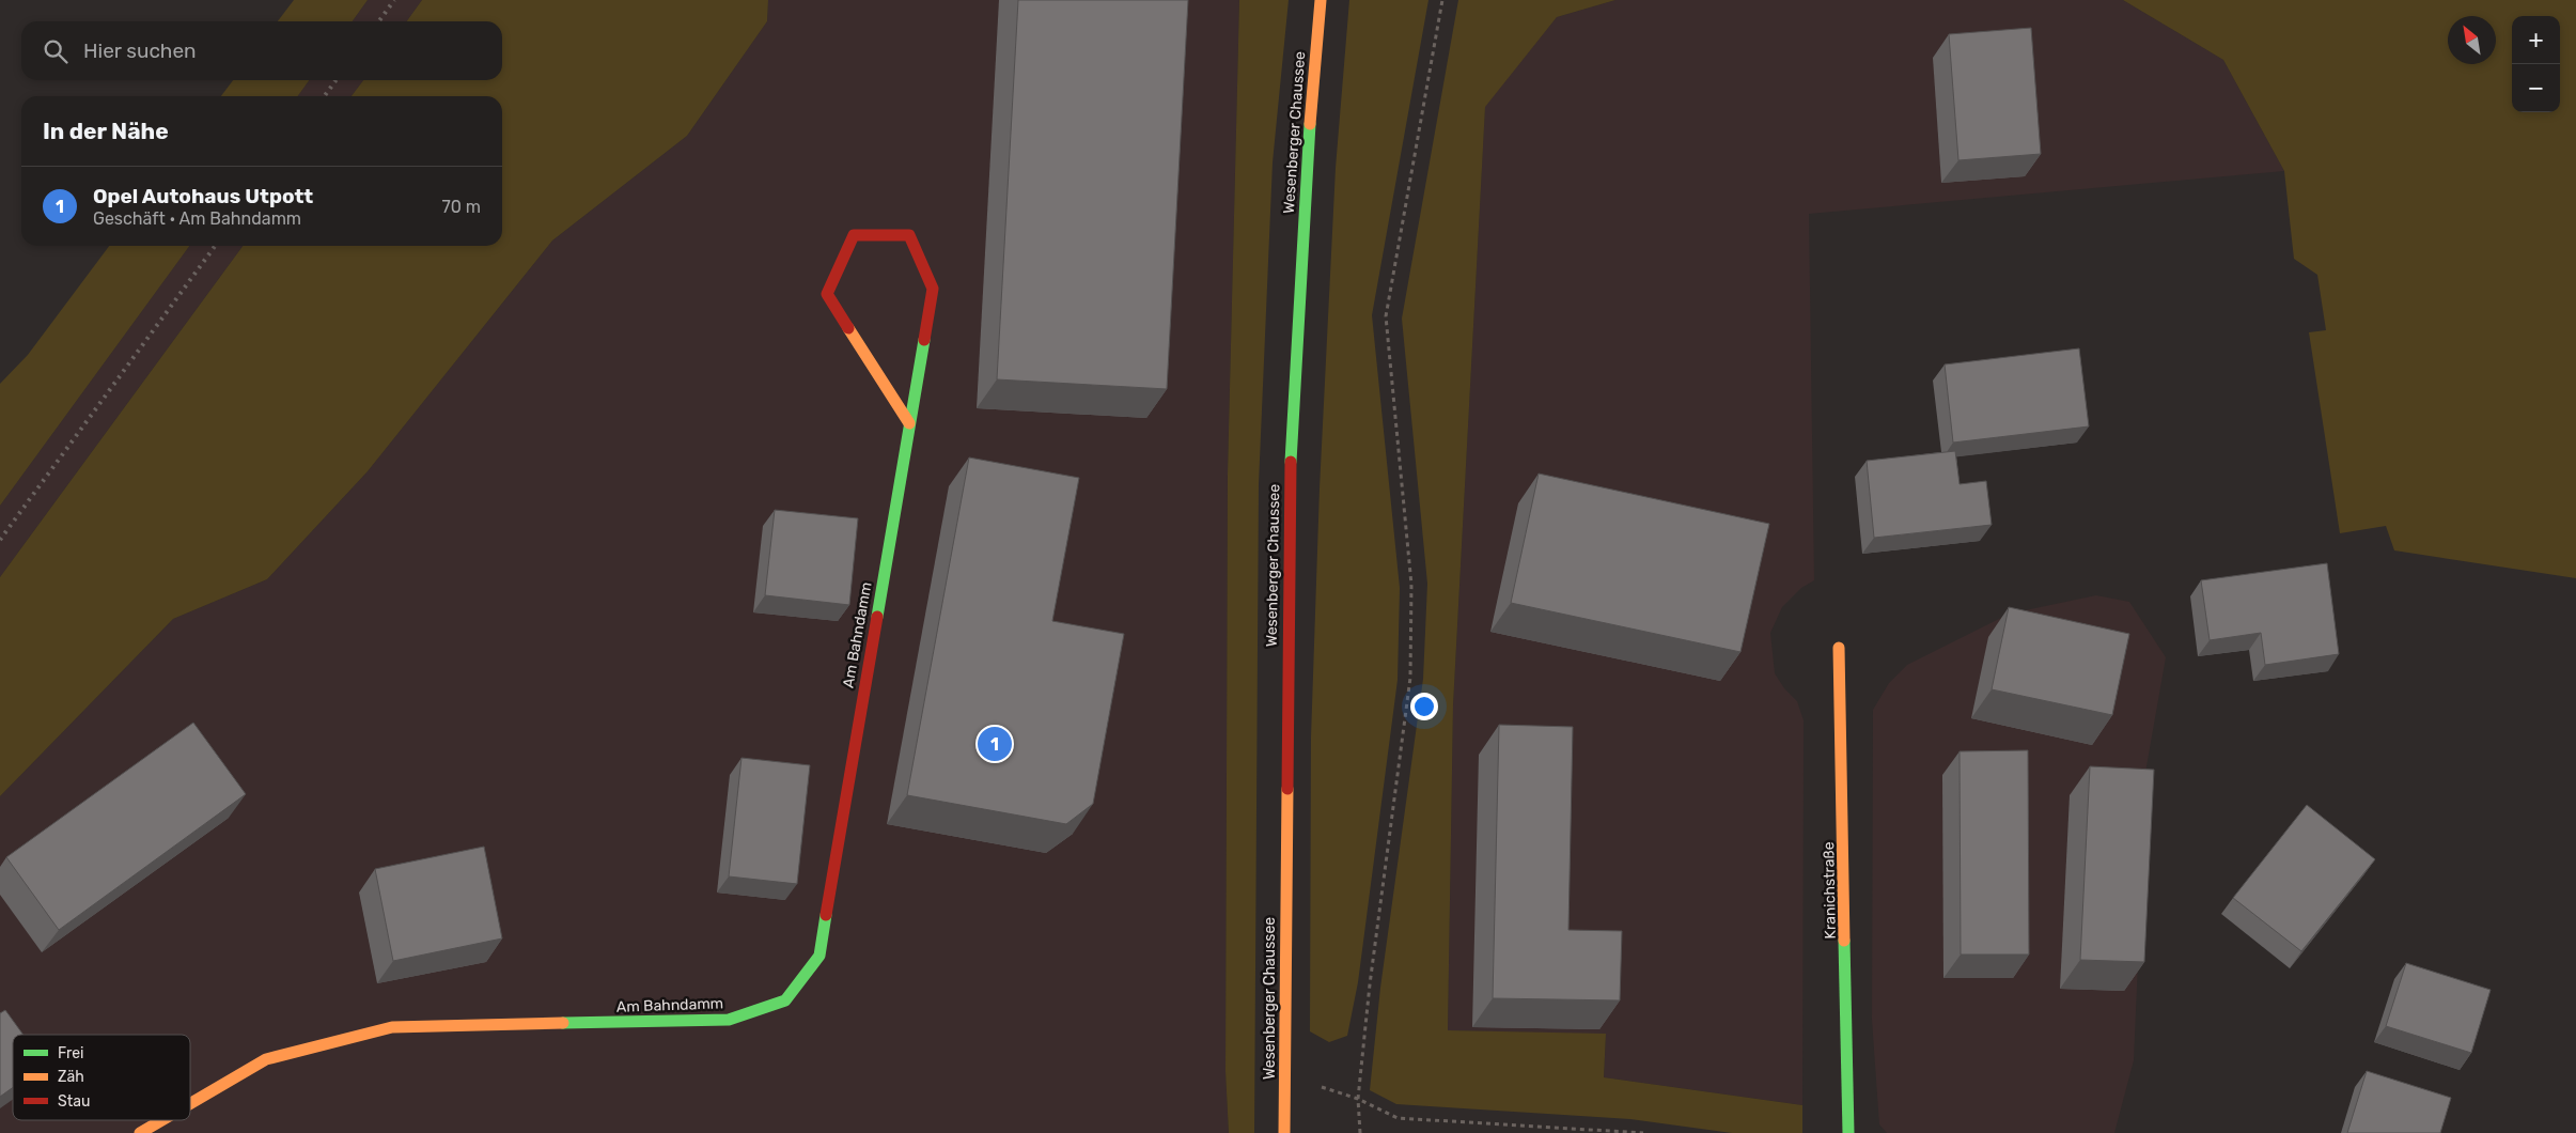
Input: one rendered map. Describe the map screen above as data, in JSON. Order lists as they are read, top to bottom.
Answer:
{
  "streets": {
    "street": ["Wesenberger Chaussee", "Am Bahndamm", "Kranichstraße"]
  },
  "legend": ["Frei", "Zäh", "Stau"],
  "north": "top left",
  "page": {
    "map_buttons": ["+", "−"],
    "search": "Hier suchen",
    "heading": "In der Nähe",
    "list": [
      {
        "mark": "1",
        "name": "Opel Autohaus Utpott",
        "note": "Geschäft · Am Bahndamm",
        "value": "70 m"
      }
    ],
    "pins": "1"
  }
}
